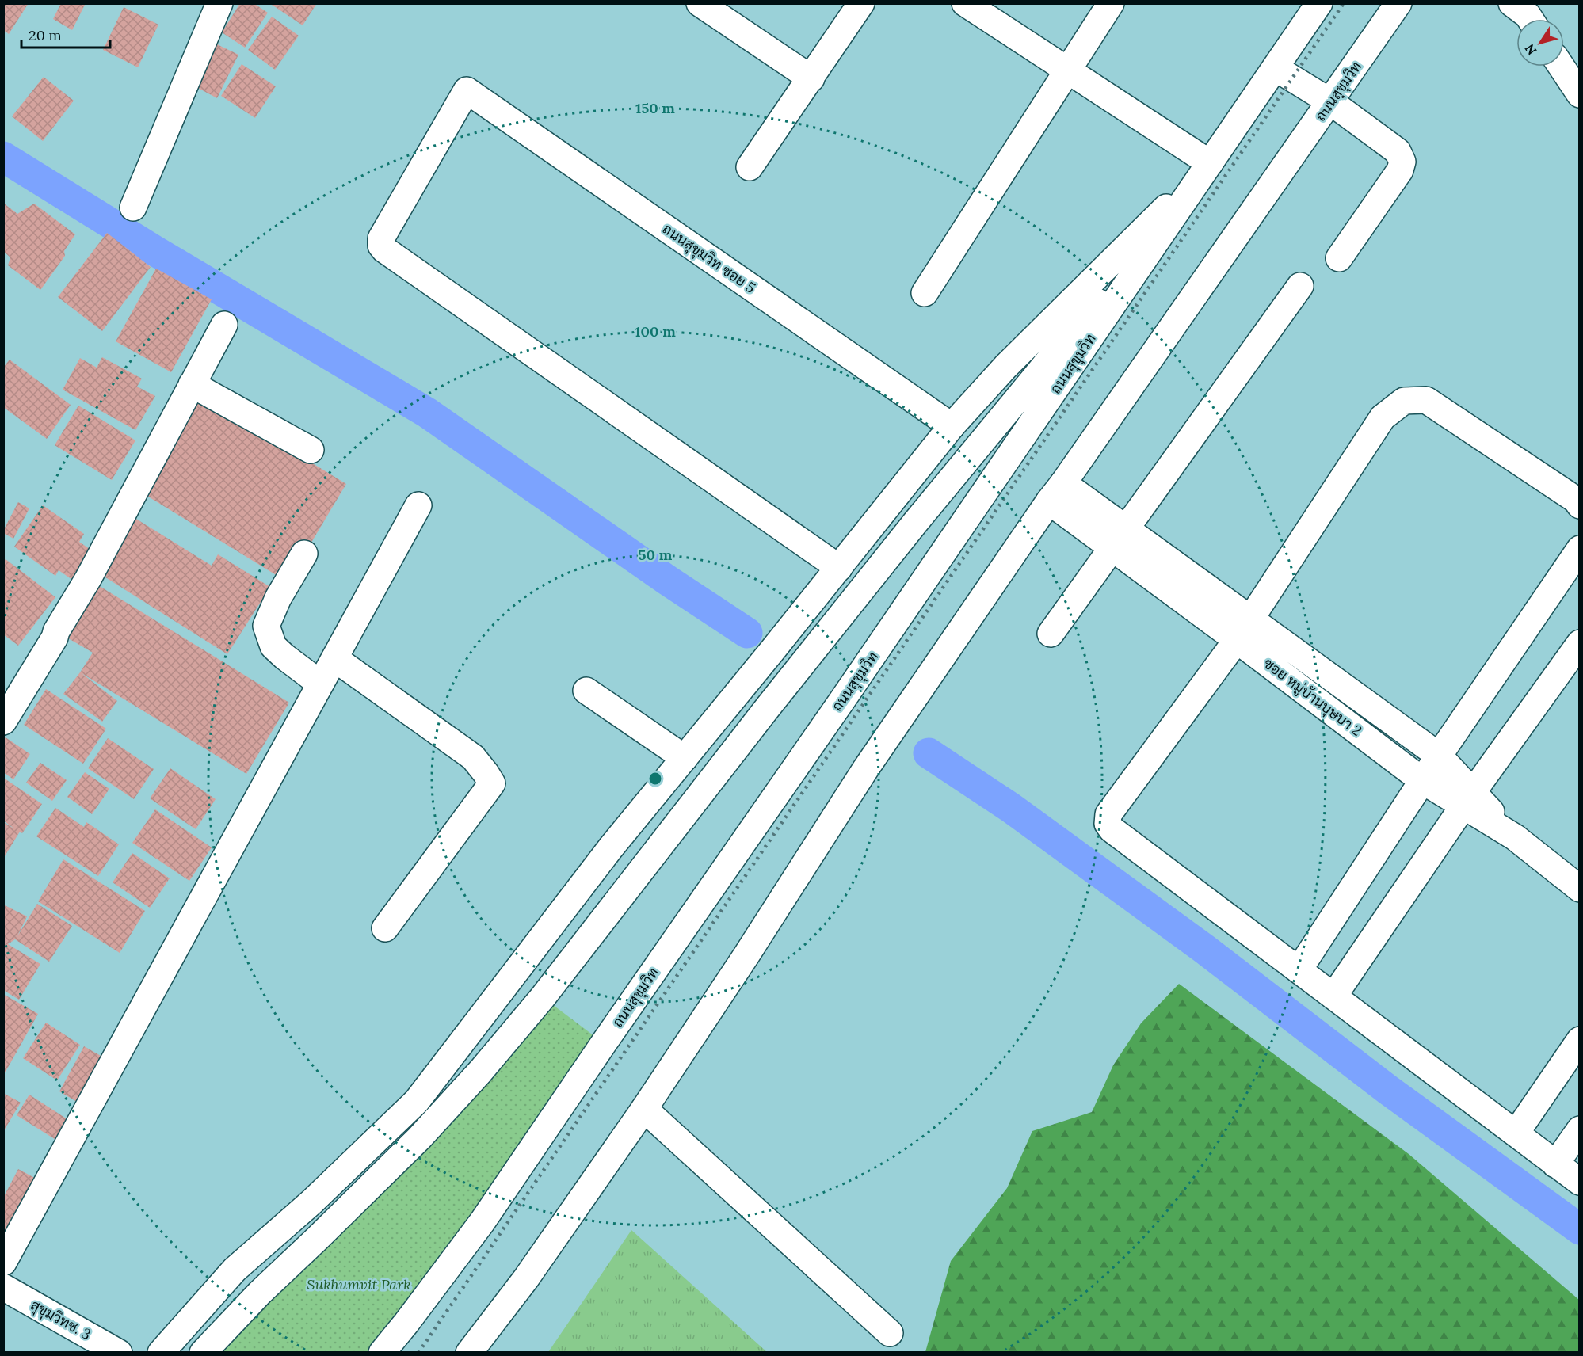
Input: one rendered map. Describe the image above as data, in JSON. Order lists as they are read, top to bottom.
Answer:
{
  "streets": {
    "main road": [
      "ถนนสุขุมวิท",
      "ถนนสุขุมวิท ซอย 5",
      "ซอย หมู่บ้านบุษบา 2",
      "สุขุมวิทซ. 3"
    ]
  },
  "parks": ["Sukhumvit Park"],
  "scale_bar": "20 m",
  "north": "bottom left",
  "rings": ["150 m", "100 m", "50 m"]
}
